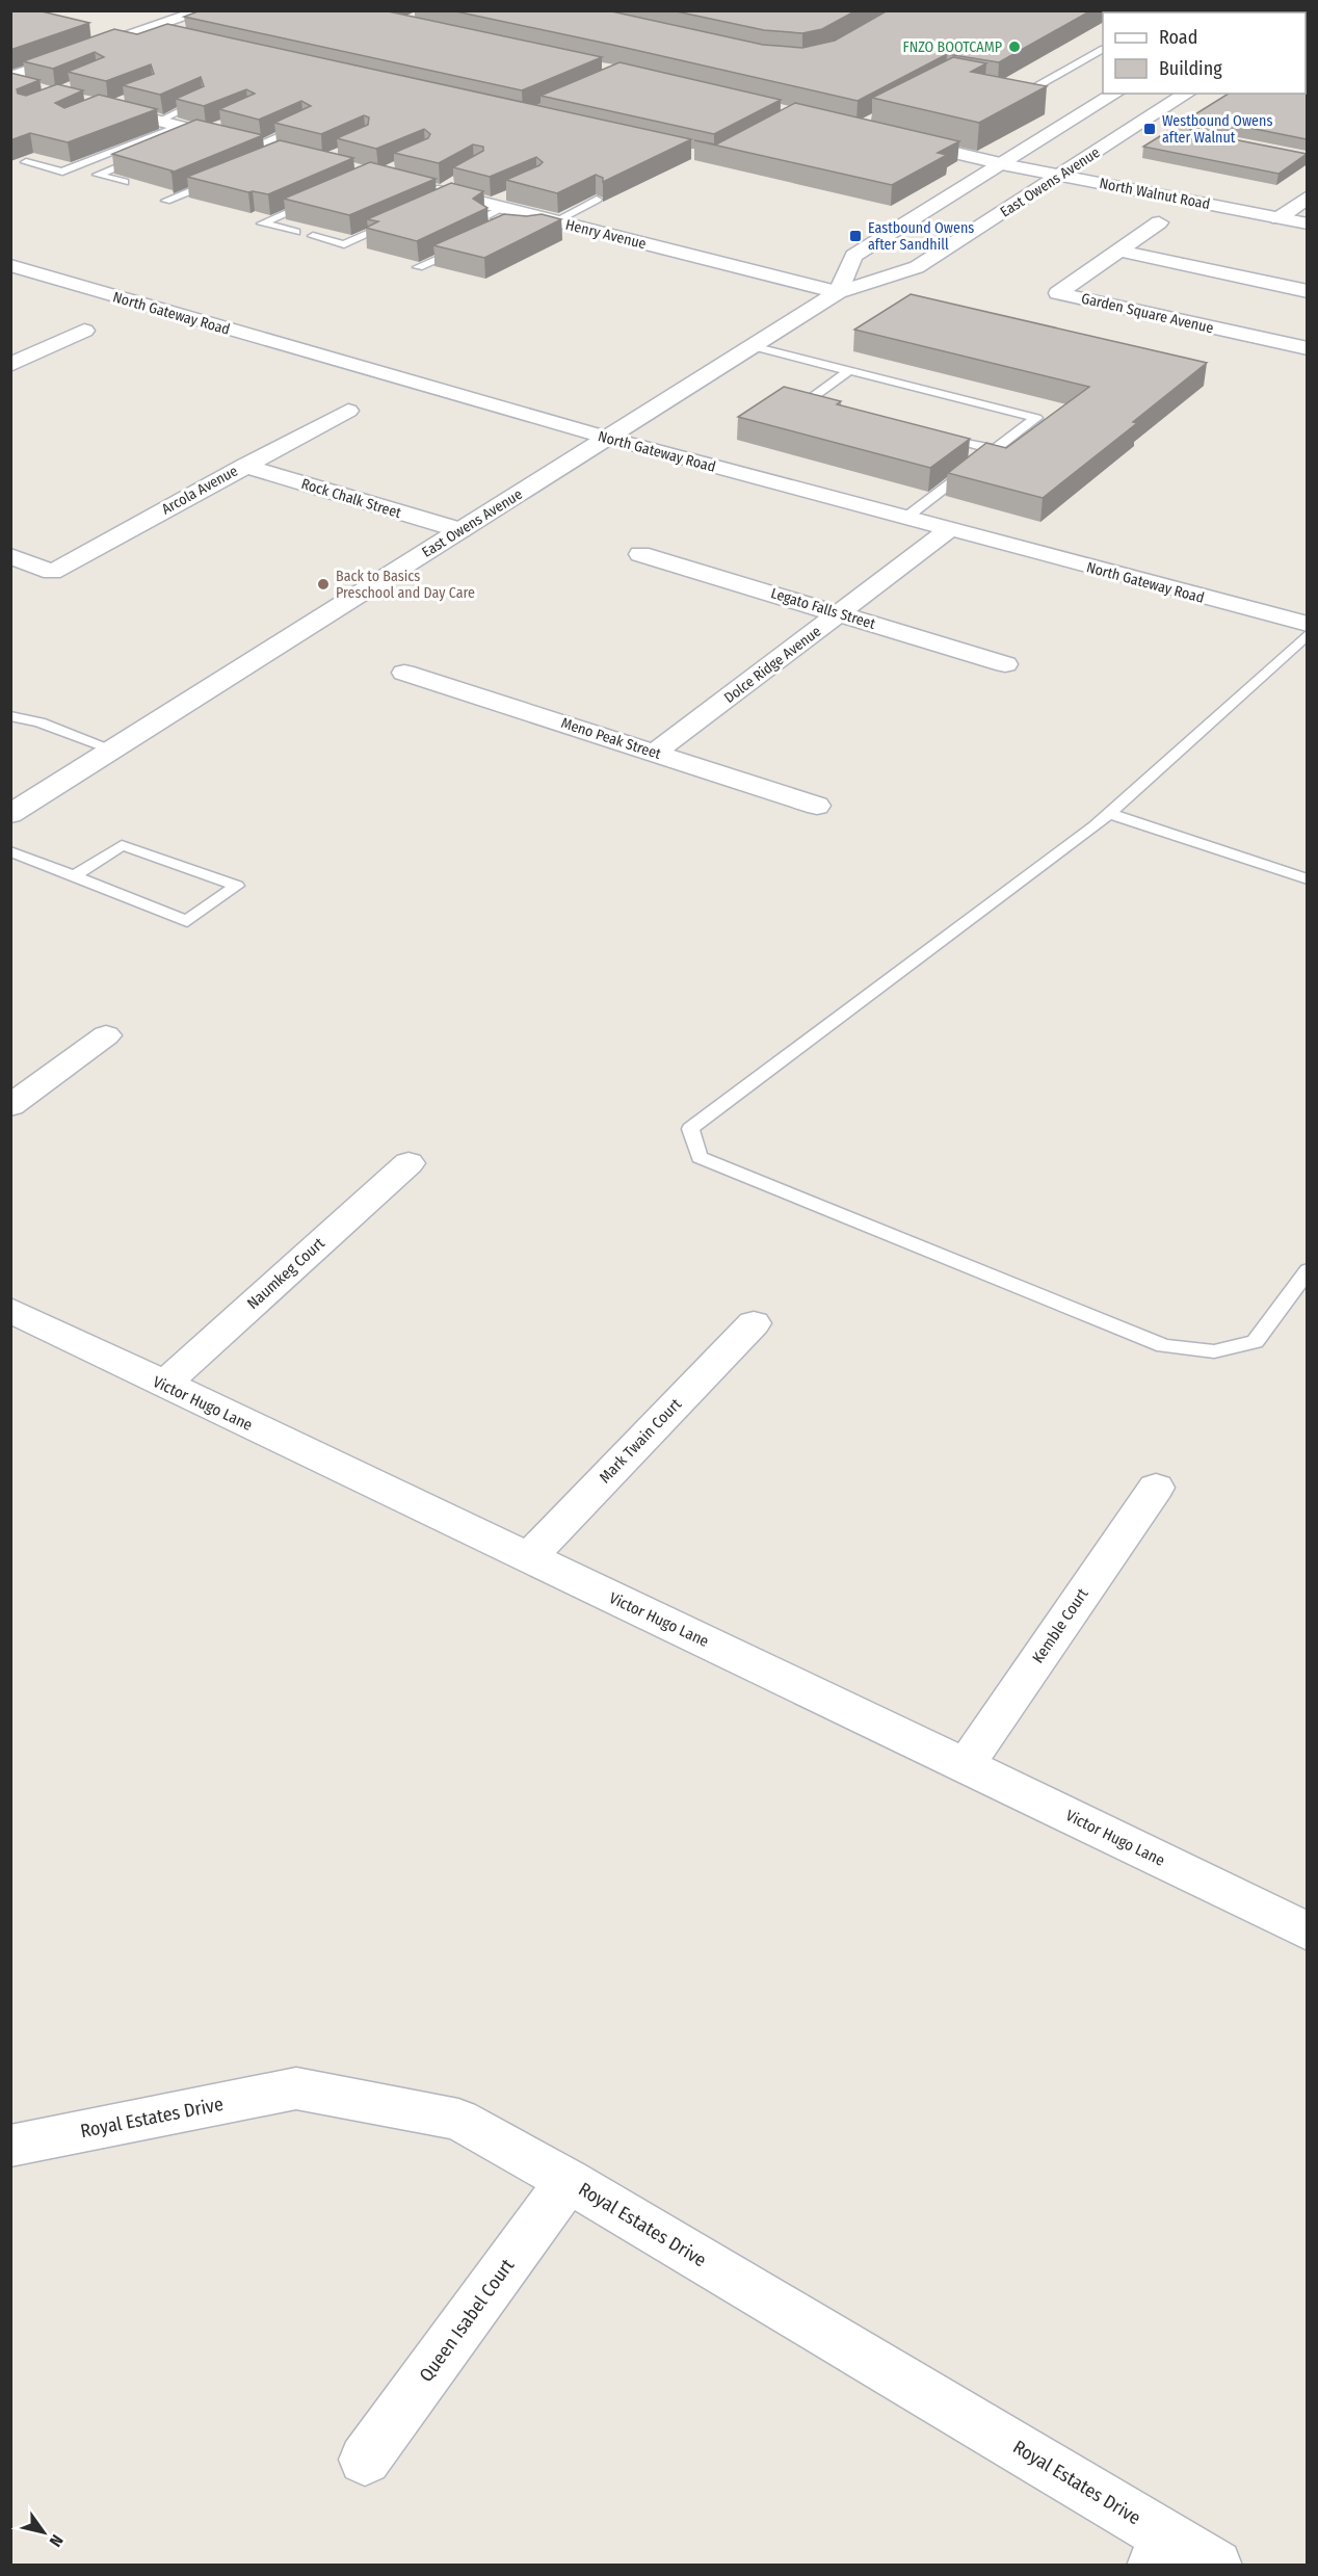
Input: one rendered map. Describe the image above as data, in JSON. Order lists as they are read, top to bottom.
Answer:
{
  "streets": {
    "street": [
      "East Owens Avenue",
      "North Walnut Road",
      "Henry Avenue",
      "North Gateway Road",
      "Garden Square Avenue",
      "Arcola Avenue",
      "Rock Chalk Street",
      "Legato Falls Street",
      "Dolce Ridge Avenue",
      "Meno Peak Street",
      "Naumkeg Court",
      "Victor Hugo Lane",
      "Mark Twain Court",
      "Kemble Court",
      "Royal Estates Drive",
      "Queen Isabel Court"
    ]
  },
  "crossings": [
    ["East Owens Avenue", "North Walnut Road"],
    ["East Owens Avenue", "Henry Avenue"],
    ["East Owens Avenue", "North Gateway Road"],
    ["East Owens Avenue", "Rock Chalk Street"],
    ["North Gateway Road", "Dolce Ridge Avenue"],
    ["Arcola Avenue", "Rock Chalk Street"],
    ["Legato Falls Street", "Dolce Ridge Avenue"],
    ["Dolce Ridge Avenue", "Meno Peak Street"],
    ["Naumkeg Court", "Victor Hugo Lane"],
    ["Victor Hugo Lane", "Mark Twain Court"],
    ["Victor Hugo Lane", "Kemble Court"],
    ["Royal Estates Drive", "Queen Isabel Court"]
  ],
  "places": {
    "other": ["FNZO BOOTCAMP", "Back to Basics Preschool and Day Care"],
    "transit": ["Westbound Owens after Walnut", "Eastbound Owens after Sandhill"]
  },
  "legend": ["Road", "Building"],
  "north": "bottom right"
}
